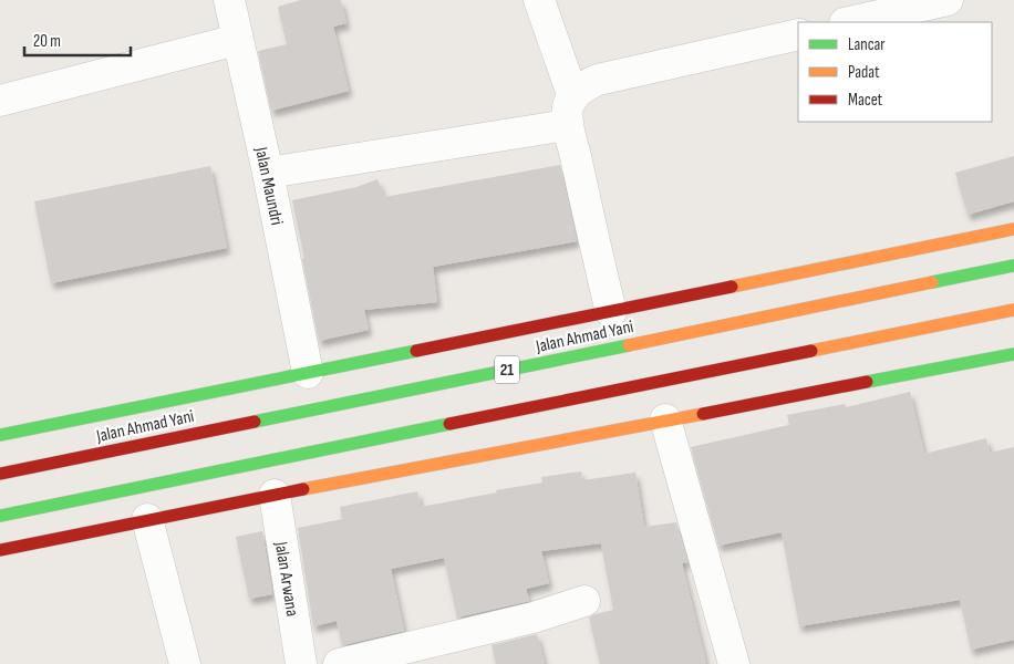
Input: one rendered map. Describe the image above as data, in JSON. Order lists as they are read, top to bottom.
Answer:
{
  "streets": {
    "main road": ["Jalan Ahmad Yani", "21"],
    "street": ["Jalan Maundri", "Jalan Arwana"]
  },
  "legend": ["Lancar", "Padat", "Macet"],
  "scale_bar": "20 m"
}
